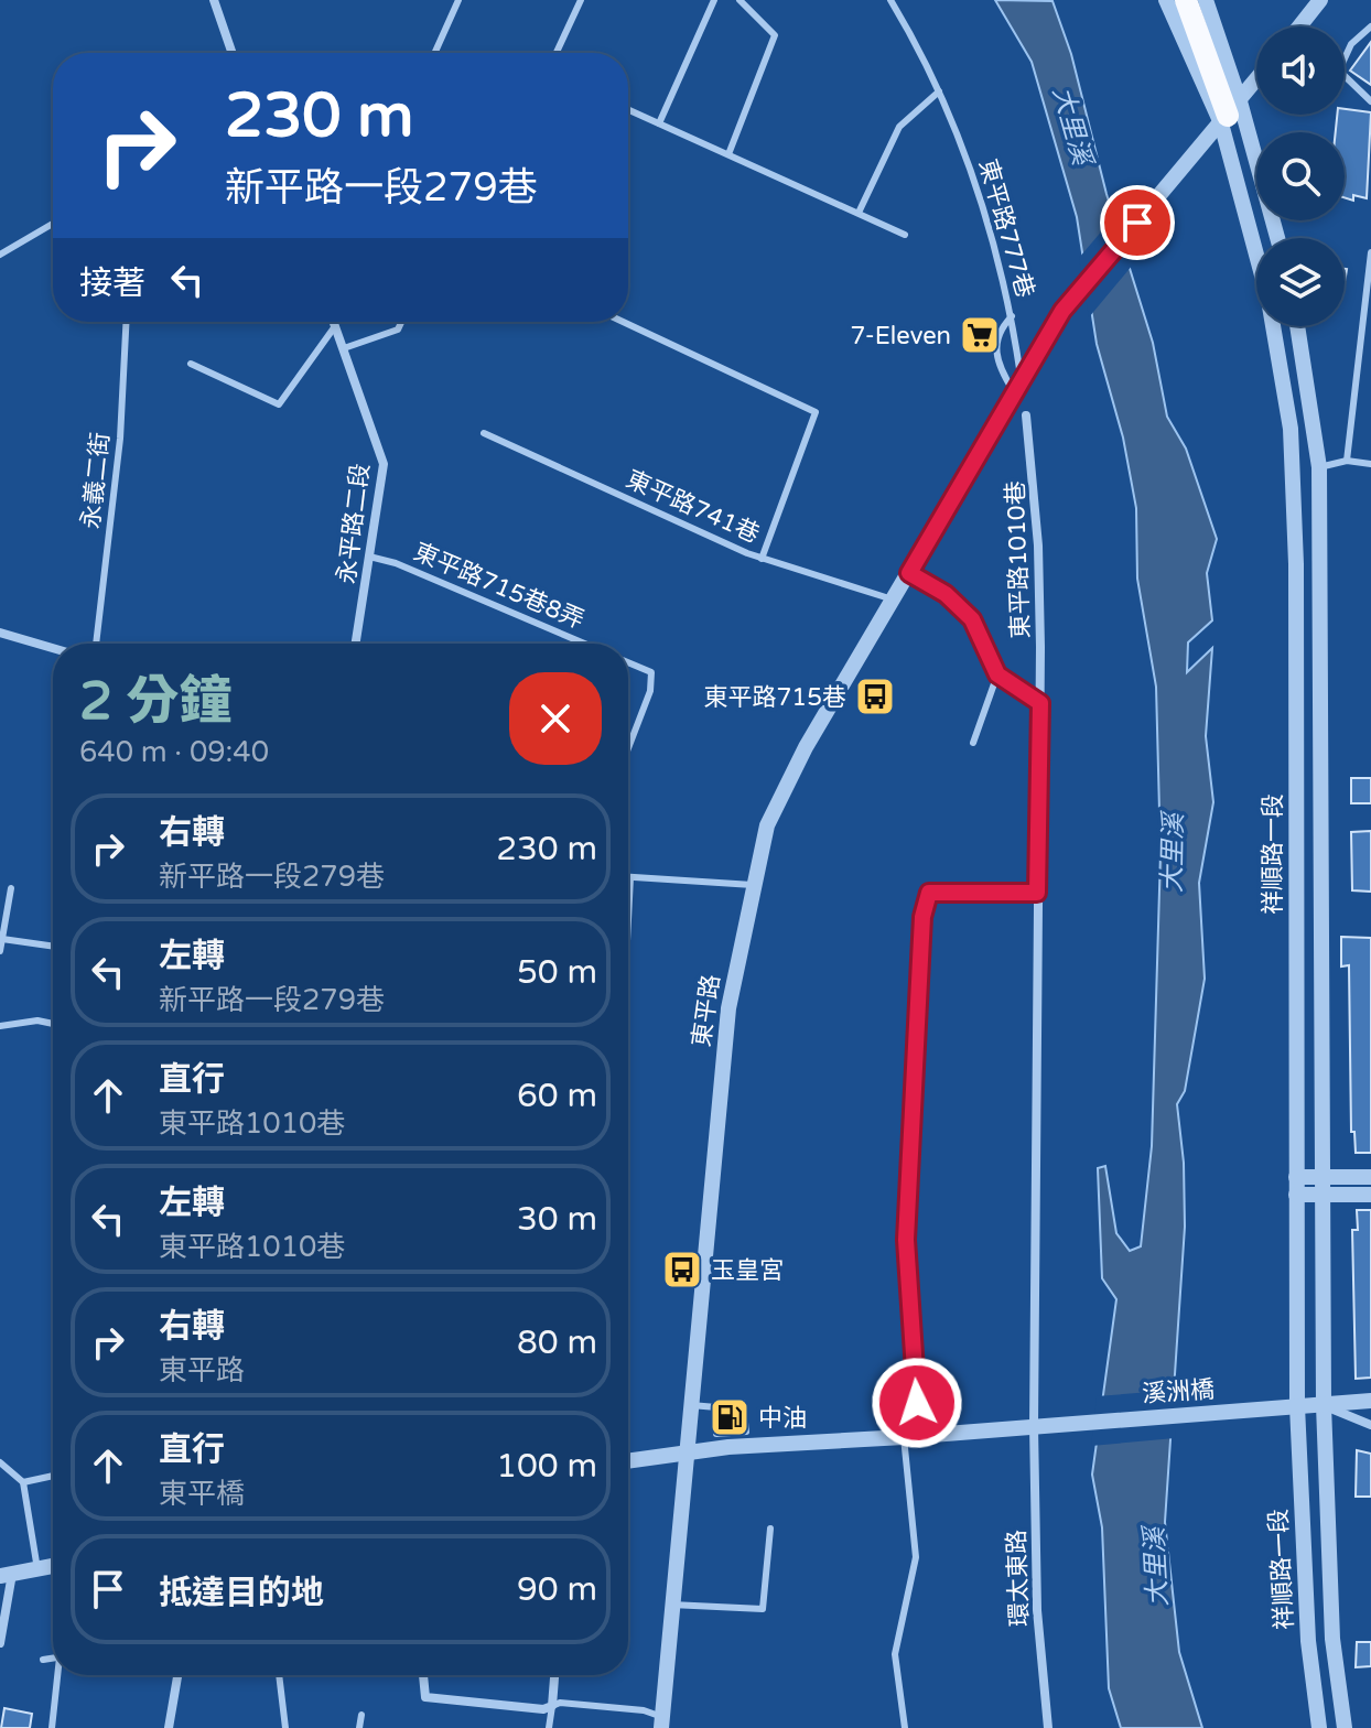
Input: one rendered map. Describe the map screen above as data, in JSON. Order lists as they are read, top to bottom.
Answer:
{
  "streets": {
    "street": [
      "永平路二段",
      "東平路1010巷",
      "祥順路一段",
      "東平路",
      "溪洲橋",
      "環太東路"
    ],
    "lane": [
      "東平路777巷",
      "永義二街",
      "東平路741巷",
      "東平路715巷8弄"
    ]
  },
  "crossings": [
    ["東平路777巷", "東平路"],
    ["東平路741巷", "東平路"],
    ["永平路二段", "東平路715巷8弄"],
    ["東平路1010巷", "東平路"],
    ["東平路1010巷", "環太東路"],
    ["祥順路一段", "東平路"],
    ["祥順路一段", "溪洲橋"],
    ["東平路", "溪洲橋"],
    ["溪洲橋", "環太東路"]
  ],
  "water": ["大里溪"],
  "places": {
    "supermarket": ["7-Eleven"],
    "bus stop": ["東平路715巷", "玉皇宮"],
    "fuel station": ["中油"]
  },
  "page": {
    "turn": ["230 m", "新平路一段279巷"],
    "then": "接著",
    "heading": ["2 分鐘", "640 m · 09:40"],
    "list": [
      {
        "name": "右轉",
        "note": "新平路一段279巷",
        "value": "230 m"
      },
      {
        "name": "左轉",
        "note": "新平路一段279巷",
        "value": "50 m"
      },
      {
        "name": "直行",
        "note": "東平路1010巷",
        "value": "60 m"
      },
      {
        "name": "左轉",
        "note": "東平路1010巷",
        "value": "30 m"
      },
      {
        "name": "右轉",
        "note": "東平路",
        "value": "80 m"
      },
      {
        "name": "直行",
        "note": "東平橋",
        "value": "100 m"
      },
      {
        "name": "抵達目的地",
        "value": "90 m"
      }
    ]
  }
}
